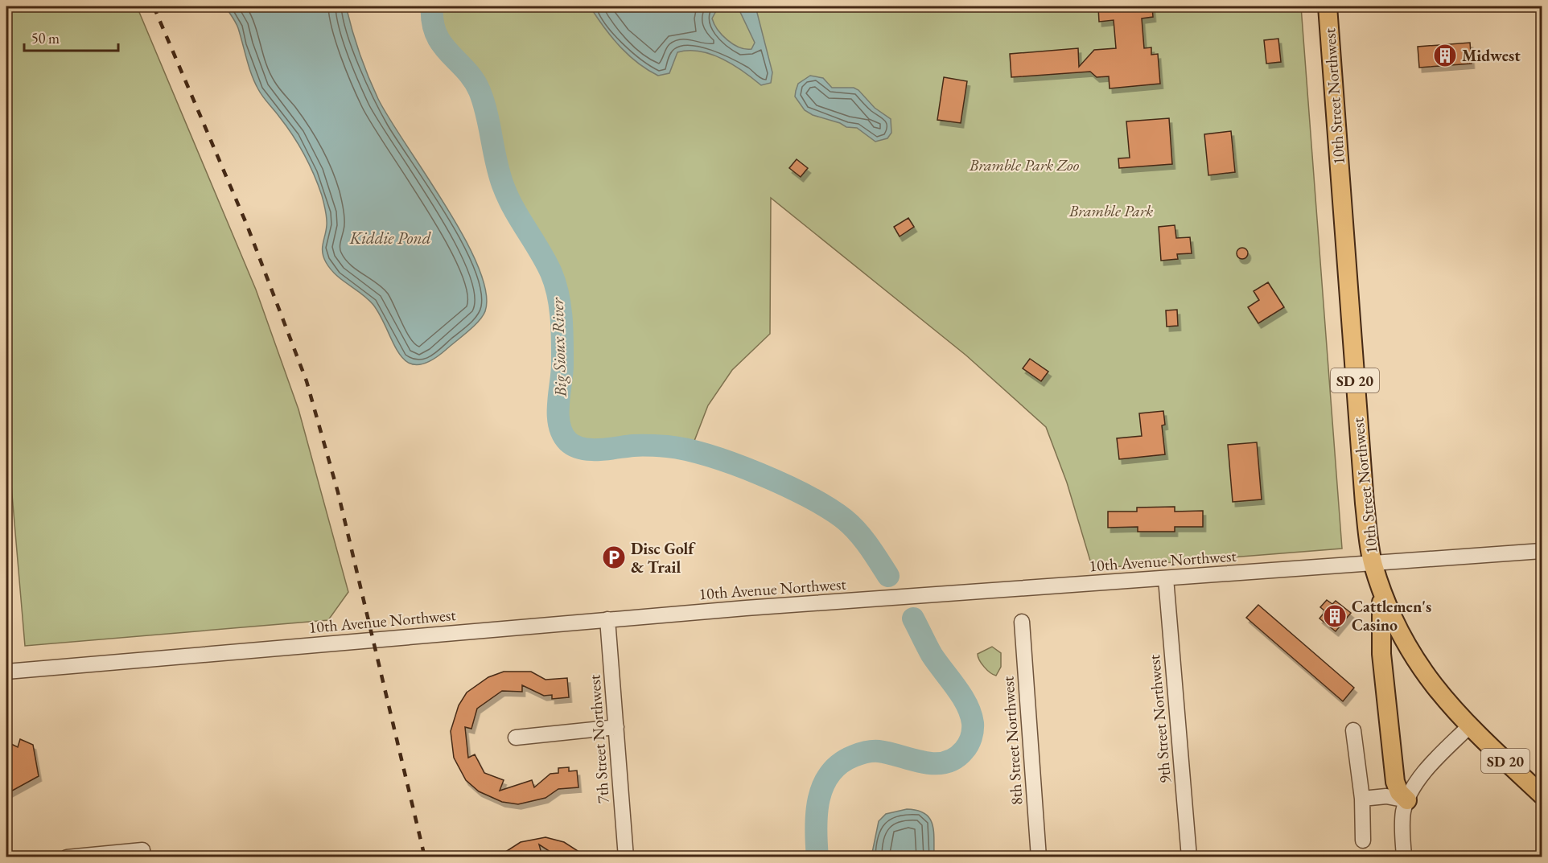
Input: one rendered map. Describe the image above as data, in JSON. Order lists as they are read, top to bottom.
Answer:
{
  "streets": {
    "main road": ["10th Street Northwest", "SD 20"],
    "street": [
      "10th Avenue Northwest",
      "9th Street Northwest",
      "7th Street Northwest",
      "8th Street Northwest"
    ]
  },
  "crossings": [
    ["10th Street Northwest", "SD 20"],
    ["10th Street Northwest", "10th Avenue Northwest"],
    ["10th Avenue Northwest", "9th Street Northwest"],
    ["10th Avenue Northwest", "7th Street Northwest"]
  ],
  "water": ["Kiddie Pond", "Big Sioux River"],
  "parks": ["Bramble Park Zoo", "Bramble Park"],
  "places": {
    "building": ["Midwest", "Cattlemen's Casino"],
    "parking": ["Disc Golf & Trail"]
  },
  "scale_bar": "50 m"
}
